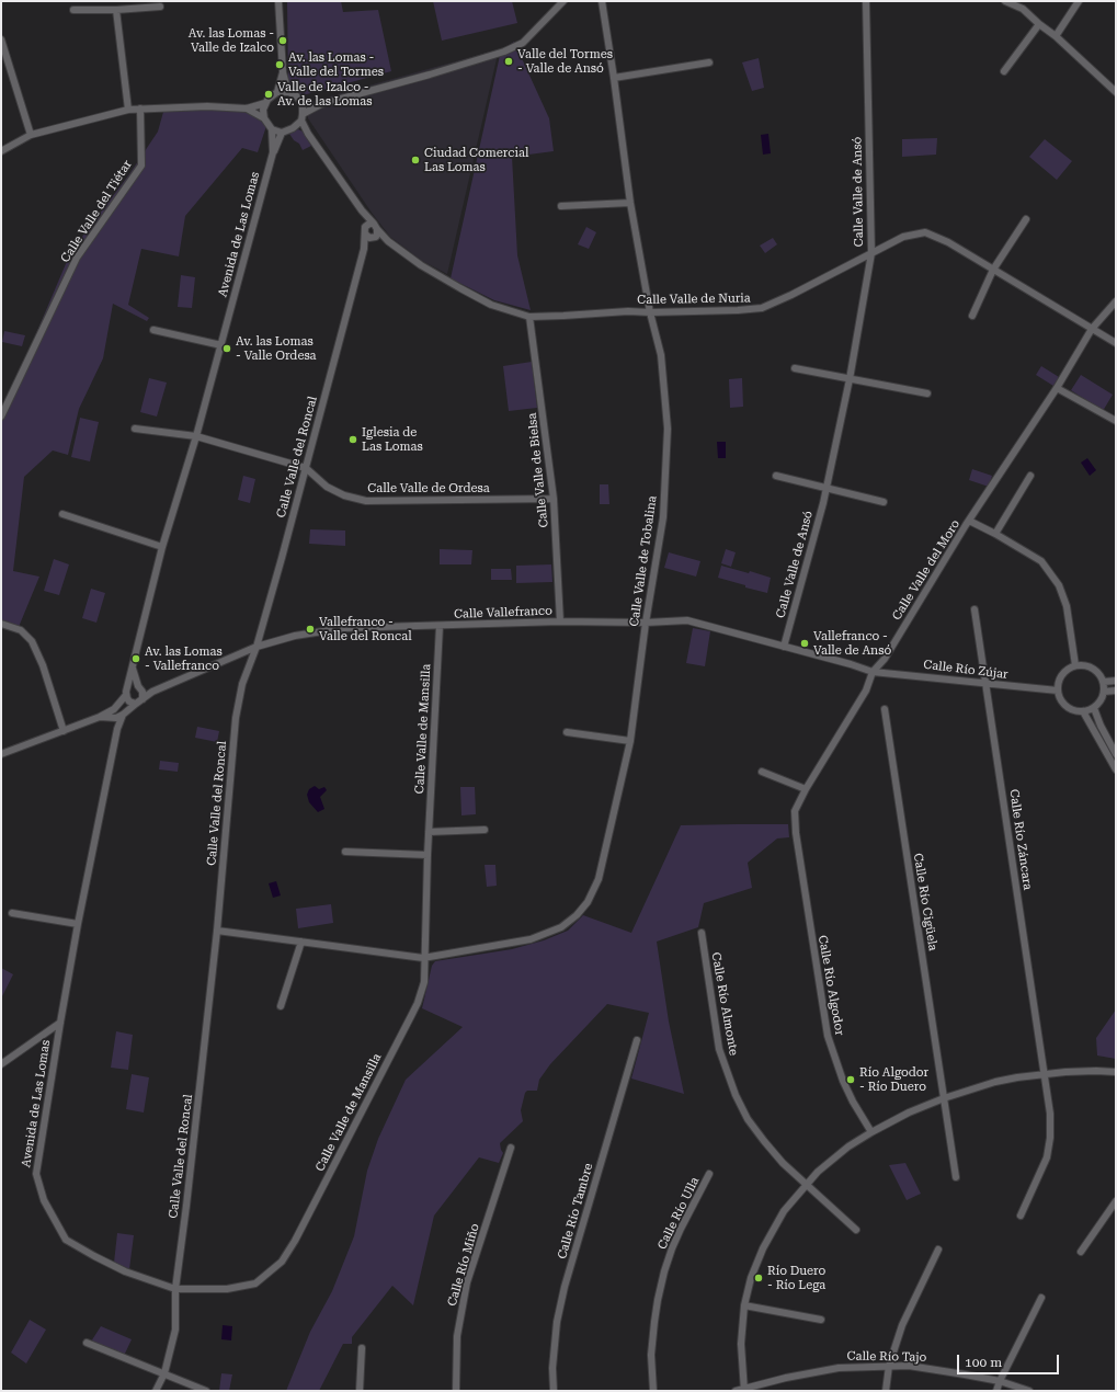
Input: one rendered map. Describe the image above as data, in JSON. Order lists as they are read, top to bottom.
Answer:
{
  "streets": {
    "street": [
      "Calle Valle de Ansó",
      "Calle Valle del Tiétar",
      "Avenida de Las Lomas",
      "Calle Valle de Nuria",
      "Calle Valle del Roncal",
      "Calle Valle de Bielsa",
      "Calle Valle de Ordesa",
      "Calle Valle de Tobalina",
      "Calle Valle del Moro",
      "Calle Vallefranco",
      "Calle Río Zújar",
      "Calle Valle de Mansilla",
      "Calle Río Záncara",
      "Calle Río Cigüela",
      "Calle Río Algodor",
      "Calle Río Almonte",
      "Calle Río Tambre",
      "Calle Río Ulla",
      "Calle Río Miño",
      "Calle Río Tajo"
    ]
  },
  "crossings": [
    ["Calle Valle de Ansó", "Calle Valle de Nuria"],
    ["Calle Valle de Ansó", "Calle Vallefranco"],
    ["Avenida de Las Lomas", "Calle Valle de Nuria"],
    ["Avenida de Las Lomas", "Calle Valle del Roncal"],
    ["Avenida de Las Lomas", "Calle Valle de Ordesa"],
    ["Avenida de Las Lomas", "Calle Vallefranco"],
    ["Avenida de Las Lomas", "Calle Valle de Mansilla"],
    ["Calle Valle de Nuria", "Calle Valle del Roncal"],
    ["Calle Valle de Nuria", "Calle Valle de Bielsa"],
    ["Calle Valle de Nuria", "Calle Valle de Tobalina"],
    ["Calle Valle de Nuria", "Calle Valle del Moro"],
    ["Calle Valle del Roncal", "Calle Valle de Ordesa"],
    ["Calle Valle del Roncal", "Calle Valle de Tobalina"],
    ["Calle Valle del Roncal", "Calle Vallefranco"],
    ["Calle Valle del Roncal", "Calle Valle de Mansilla"],
    ["Calle Valle de Bielsa", "Calle Valle de Ordesa"],
    ["Calle Valle de Bielsa", "Calle Vallefranco"],
    ["Calle Valle de Tobalina", "Calle Vallefranco"],
    ["Calle Valle de Tobalina", "Calle Valle de Mansilla"],
    ["Calle Valle del Moro", "Calle Vallefranco"],
    ["Calle Valle del Moro", "Calle Río Zújar"],
    ["Calle Valle del Moro", "Calle Río Algodor"],
    ["Calle Vallefranco", "Calle Río Zújar"],
    ["Calle Vallefranco", "Calle Valle de Mansilla"],
    ["Calle Río Zújar", "Calle Río Záncara"]
  ],
  "places": [
    "Av. las Lomas - Valle de Izalco",
    "Valle del Tormes - Valle de Ansó",
    "Av. las Lomas - Valle del Tormes",
    "Valle de Izalco - Av. de las Lomas",
    "Ciudad Comercial Las Lomas",
    "Av. las Lomas - Valle Ordesa",
    "Iglesia de Las Lomas",
    "Vallefranco - Valle del Roncal",
    "Vallefranco - Valle de Ansó",
    "Av. las Lomas - Vallefranco",
    "Río Algodor - Río Duero",
    "Río Duero - Río Lega"
  ],
  "scale_bar": "100 m"
}
